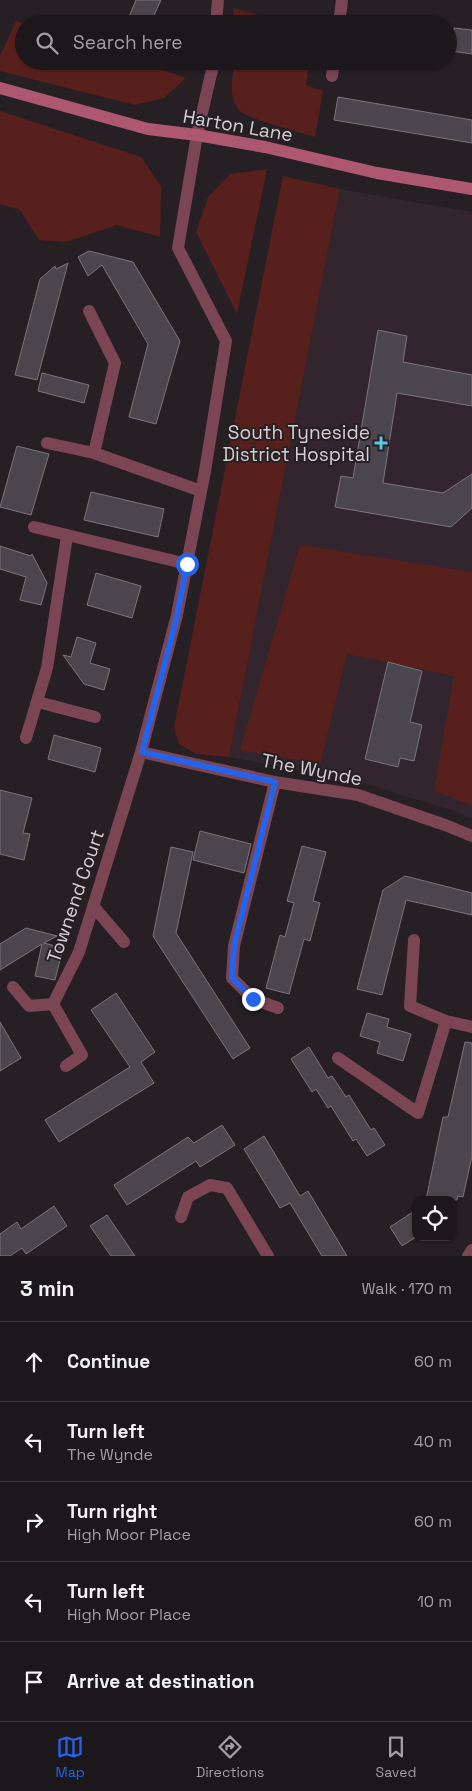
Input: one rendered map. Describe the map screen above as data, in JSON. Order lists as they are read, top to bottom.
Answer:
{
  "streets": {
    "street": ["Harton Lane", "The Wynde", "Townend Court"]
  },
  "crossings": [
    ["Harton Lane", "Townend Court"],
    ["The Wynde", "Townend Court"]
  ],
  "places": {
    "health": ["South Tyneside District Hospital"]
  },
  "page": {
    "search": "Search here",
    "heading": ["3 min", "Walk · 170 m"],
    "list": [
      ["Continue", "60 m"],
      ["Turn left", "The Wynde", "40 m"],
      ["Turn right", "High Moor Place", "60 m"],
      ["Turn left", "High Moor Place", "10 m"],
      "Arrive at destination"
    ],
    "nav": ["Map", "Directions", "Saved"]
  }
}
